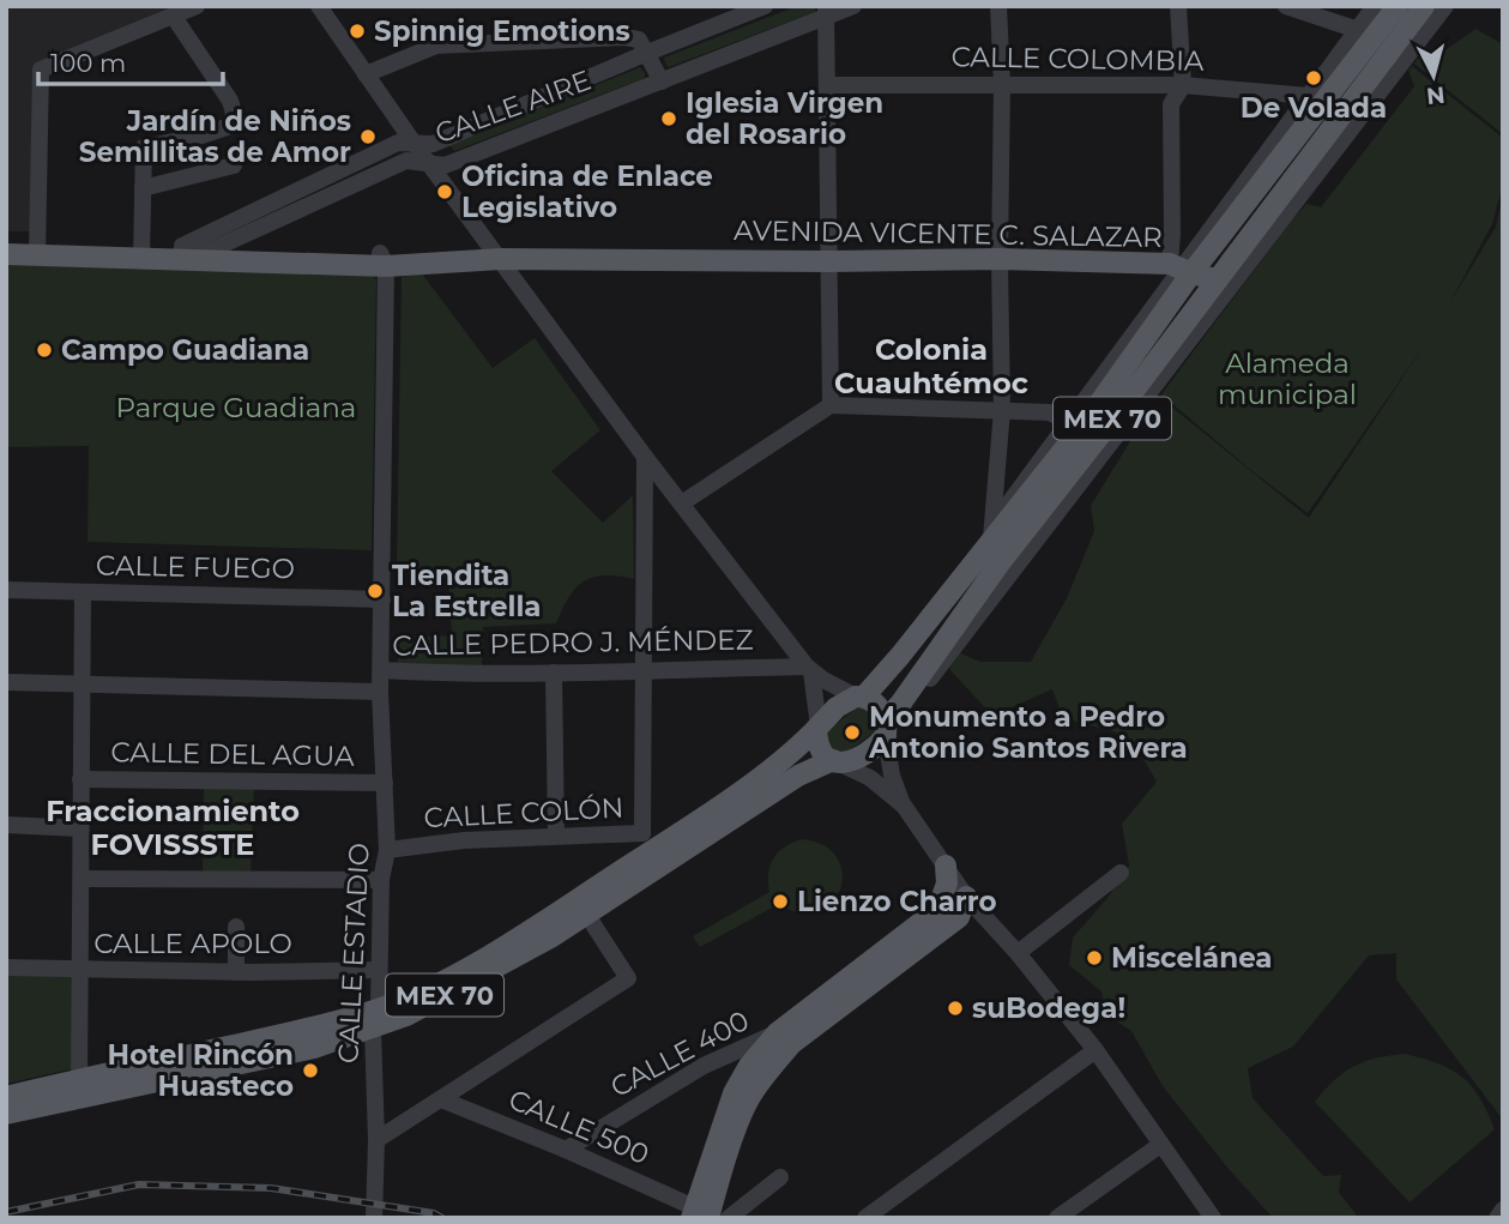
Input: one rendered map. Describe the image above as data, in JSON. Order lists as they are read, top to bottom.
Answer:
{
  "streets": {
    "main road": ["AVENIDA VICENTE C. SALAZAR", "MEX 70"],
    "street": [
      "CALLE COLOMBIA",
      "CALLE AIRE",
      "CALLE FUEGO",
      "CALLE PEDRO J. MÉNDEZ",
      "CALLE DEL AGUA",
      "CALLE COLÓN",
      "CALLE APOLO",
      "CALLE ESTADIO",
      "CALLE 400",
      "CALLE 500"
    ]
  },
  "crossings": [
    ["CALLE COLOMBIA", "MEX 70"],
    ["CALLE AIRE", "AVENIDA VICENTE C. SALAZAR"],
    ["AVENIDA VICENTE C. SALAZAR", "MEX 70"],
    ["MEX 70", "CALLE COLÓN"],
    ["MEX 70", "CALLE ESTADIO"],
    ["CALLE PEDRO J. MÉNDEZ", "CALLE ESTADIO"],
    ["CALLE DEL AGUA", "CALLE ESTADIO"],
    ["CALLE COLÓN", "CALLE ESTADIO"],
    ["CALLE APOLO", "CALLE ESTADIO"],
    ["CALLE 400", "CALLE 500"]
  ],
  "districts": ["Colonia Cuauhtémoc", "Fraccionamiento FOVISSSTE"],
  "parks": ["Alameda municipal", "Parque Guadiana"],
  "places": [
    "Spinnig Emotions",
    "De Volada",
    "Iglesia Virgen del Rosario",
    "Jardín de Niños Semillitas de Amor",
    "Oficina de Enlace Legislativo",
    "Campo Guadiana",
    "Tiendita La Estrella",
    "Monumento a Pedro Antonio Santos Rivera",
    "Lienzo Charro",
    "Miscelánea",
    "suBodega!",
    "Hotel Rincón Huasteco"
  ],
  "scale_bar": "100 m",
  "north": "bottom"
}
